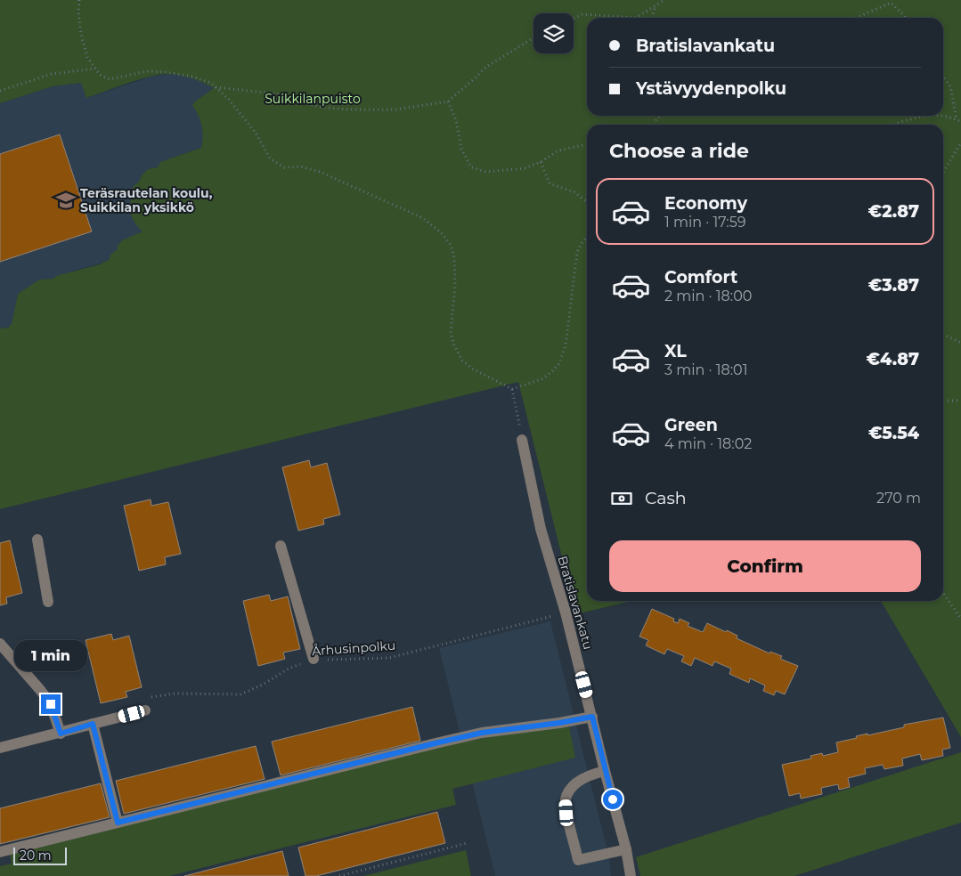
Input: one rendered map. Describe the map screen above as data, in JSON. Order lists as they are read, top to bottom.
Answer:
{
  "streets": {
    "street": ["Bratislavankatu"],
    "path": ["Århusinpolku"]
  },
  "crossings": [
    ["Bratislavankatu", "Århusinpolku"]
  ],
  "parks": ["Suikkilanpuisto"],
  "places": {
    "school or university": ["Teräsrautelan koulu, Suikkilan yksikkö"]
  },
  "scale_bar": "20 m",
  "page": {
    "banner": ["Bratislavankatu", "Ystävyydenpolku"],
    "heading": "Choose a ride",
    "list": [
      {
        "name": "Economy",
        "note": "1 min · 17:59",
        "value": "€2.87"
      },
      {
        "name": "Comfort",
        "note": "2 min · 18:00",
        "value": "€3.87"
      },
      {
        "name": "XL",
        "note": "3 min · 18:01",
        "value": "€4.87"
      },
      {
        "name": "Green",
        "note": "4 min · 18:02",
        "value": "€5.54"
      }
    ],
    "pay": ["Cash", "270 m"],
    "buttons": "Confirm",
    "bubble": "1 min",
    "scale": "20 m"
  }
}
